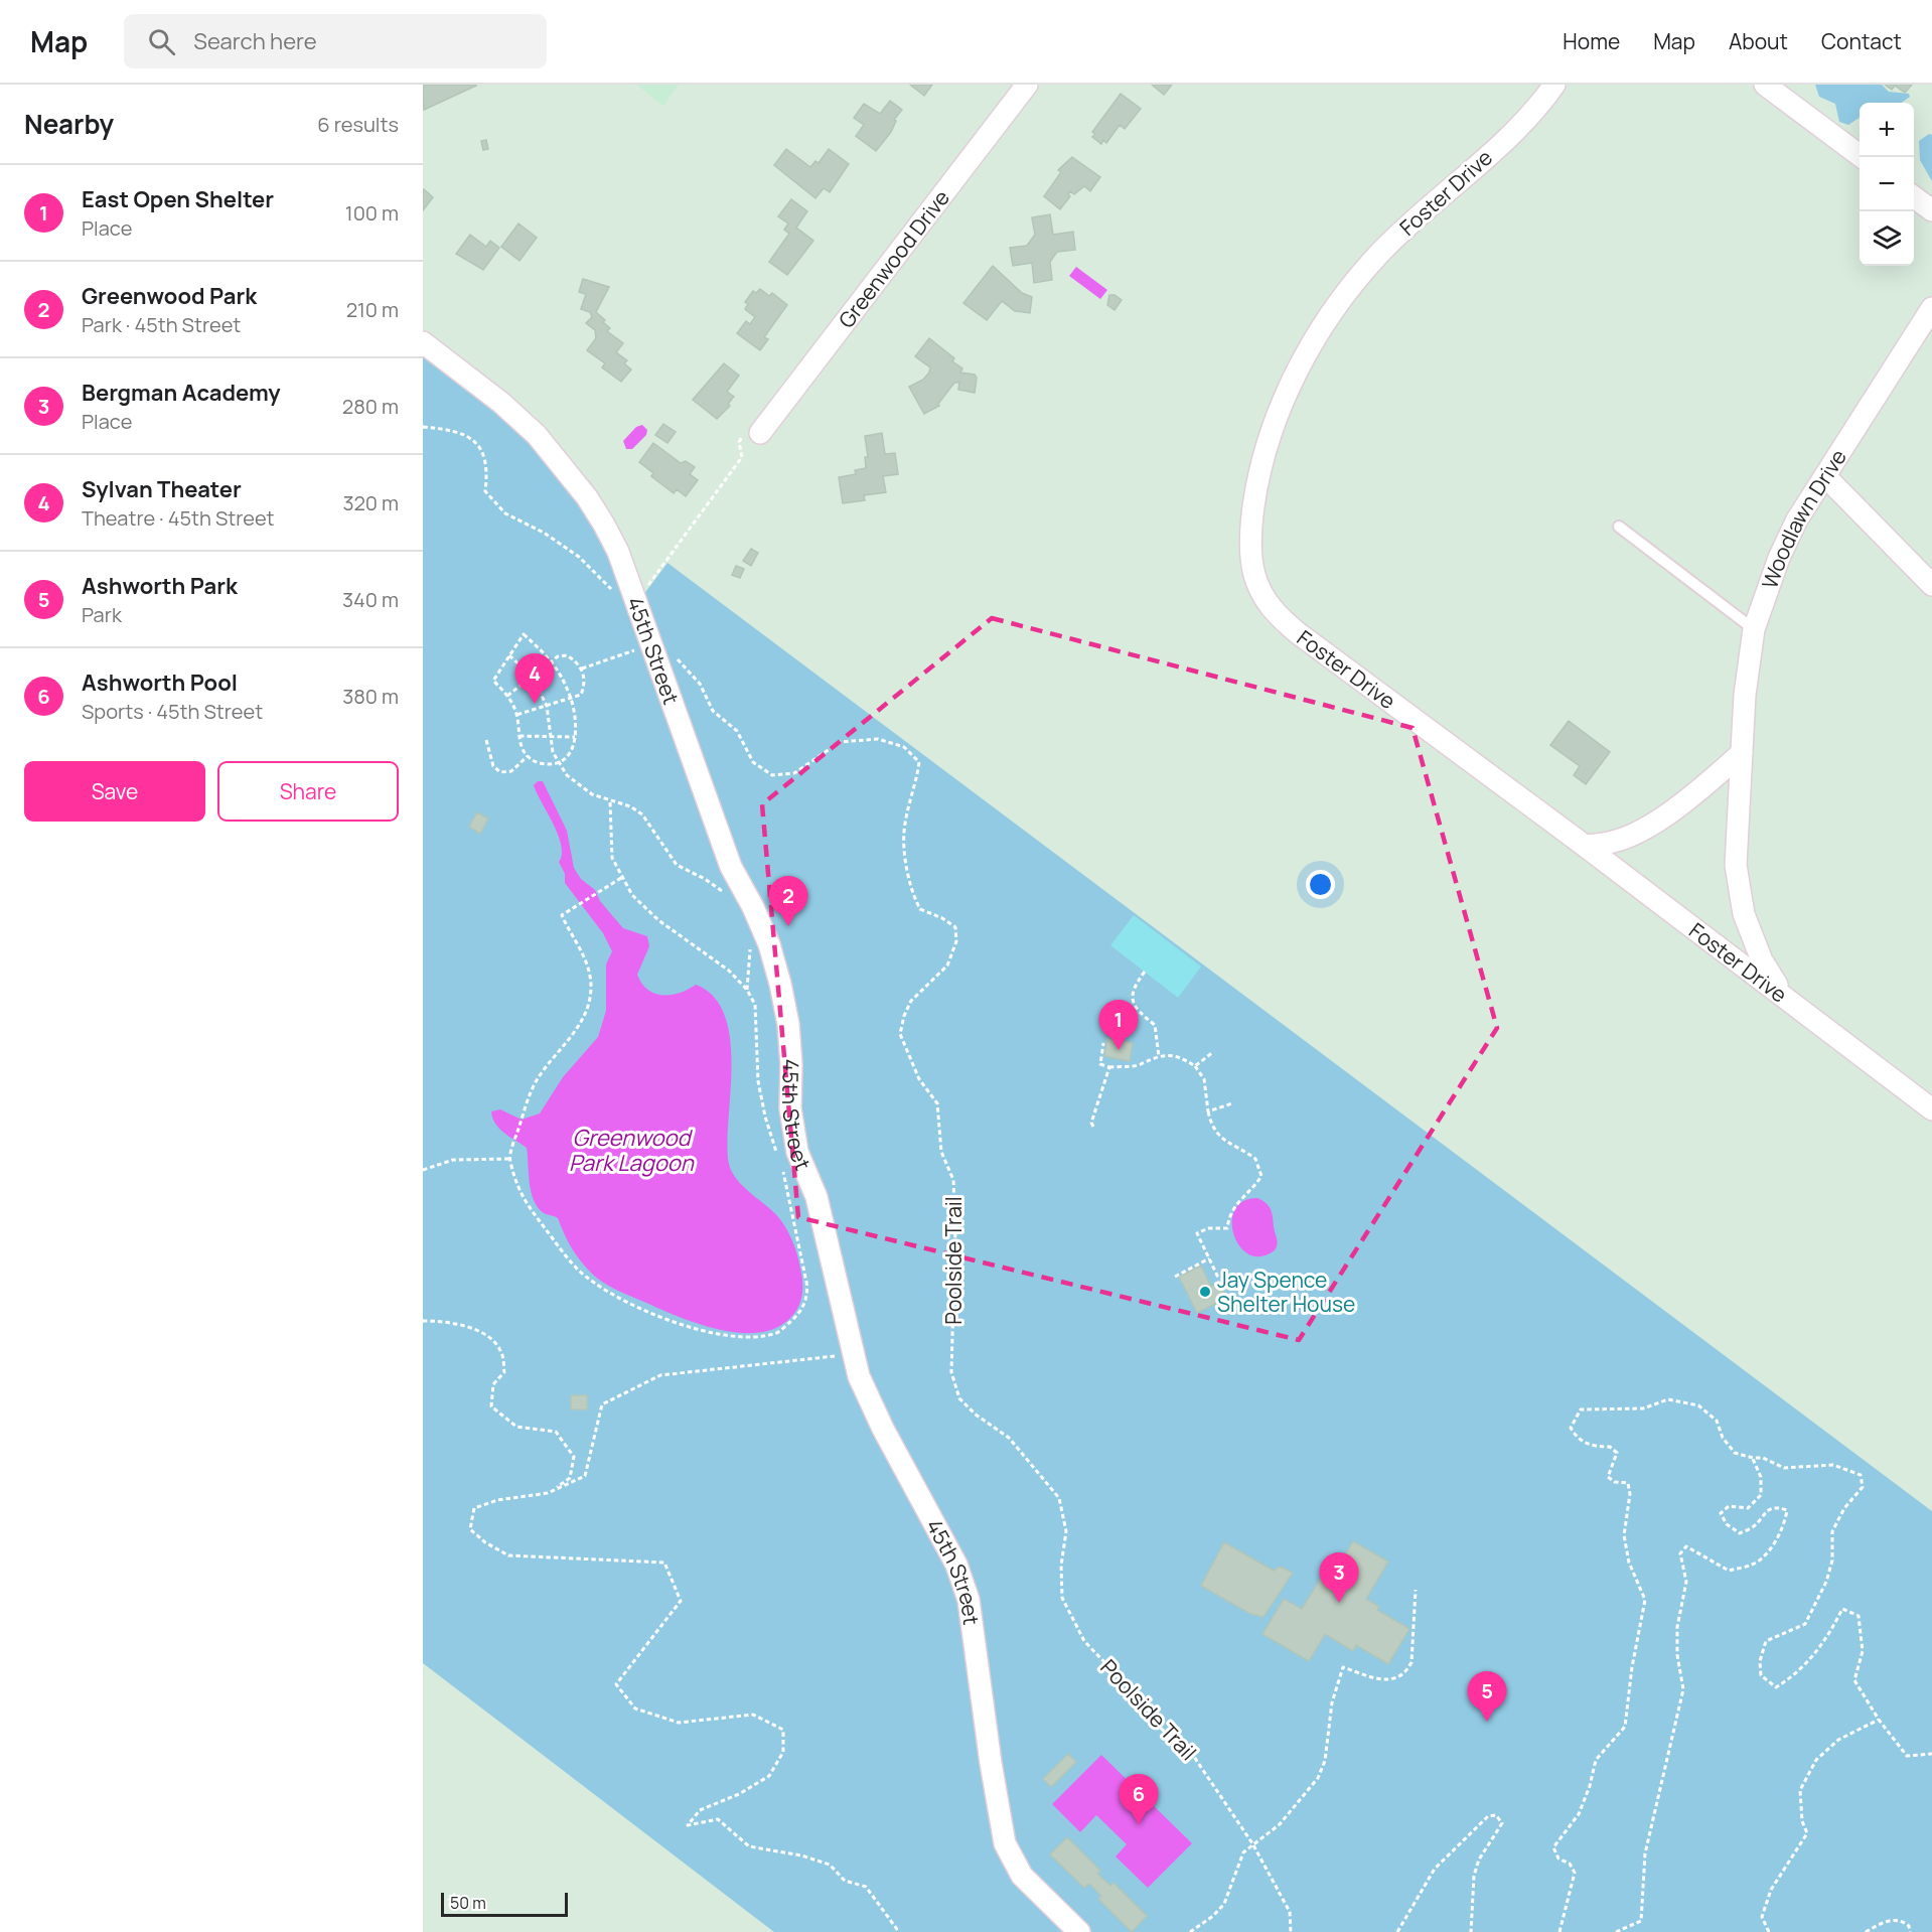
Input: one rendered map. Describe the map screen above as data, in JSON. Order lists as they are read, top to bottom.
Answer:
{
  "streets": {
    "street": [
      "Foster Drive",
      "Greenwood Drive",
      "Woodlawn Drive",
      "45th Street"
    ],
    "path": ["Poolside Trail"]
  },
  "crossings": [
    ["Foster Drive", "Woodlawn Drive"]
  ],
  "water": ["Greenwood Park Lagoon"],
  "places": ["Jay Spence Shelter House"],
  "scale_bar": "50 m",
  "page": {
    "header": "Map",
    "search": "Search here",
    "nav": [
      "Home",
      "Map",
      "About",
      "Contact"
    ],
    "heading": ["Nearby", "6 results"],
    "map_buttons": ["+", "−"],
    "list": [
      {
        "mark": "1",
        "name": "East Open Shelter",
        "note": "Place",
        "value": "100 m"
      },
      {
        "mark": "2",
        "name": "Greenwood Park",
        "note": "Park · 45th Street",
        "value": "210 m"
      },
      {
        "mark": "3",
        "name": "Bergman Academy",
        "note": "Place",
        "value": "280 m"
      },
      {
        "mark": "4",
        "name": "Sylvan Theater",
        "note": "Theatre · 45th Street",
        "value": "320 m"
      },
      {
        "mark": "5",
        "name": "Ashworth Park",
        "note": "Park",
        "value": "340 m"
      },
      {
        "mark": "6",
        "name": "Ashworth Pool",
        "note": "Sports · 45th Street",
        "value": "380 m"
      }
    ],
    "pins": [
      "4",
      "2",
      "1",
      "3",
      "5",
      "6"
    ],
    "buttons": ["Save", "Share"],
    "scale": "50 m"
  }
}
